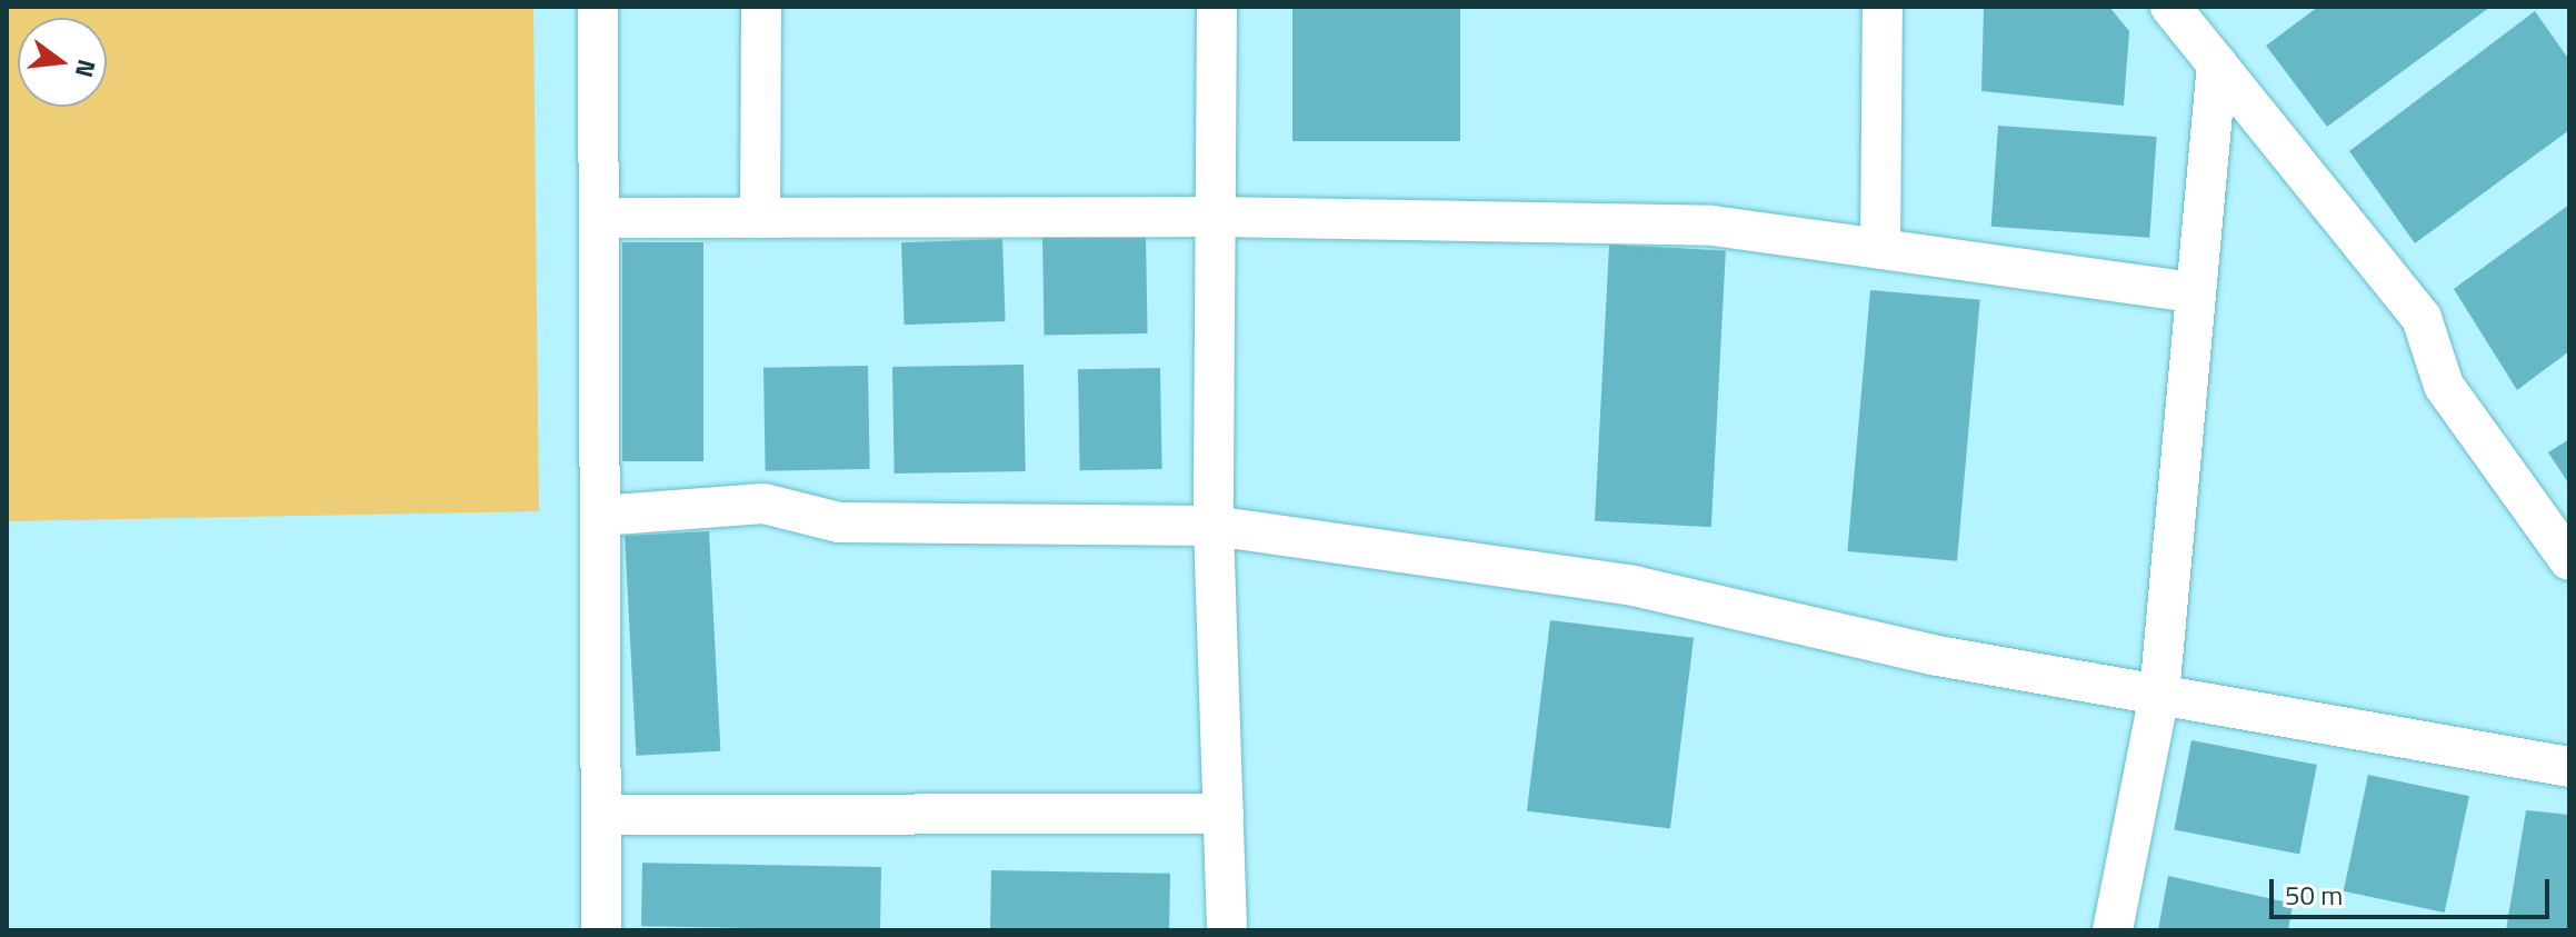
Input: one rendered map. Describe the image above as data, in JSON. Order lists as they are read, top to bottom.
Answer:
{
  "scale_bar": "50 m",
  "north": "right"
}
